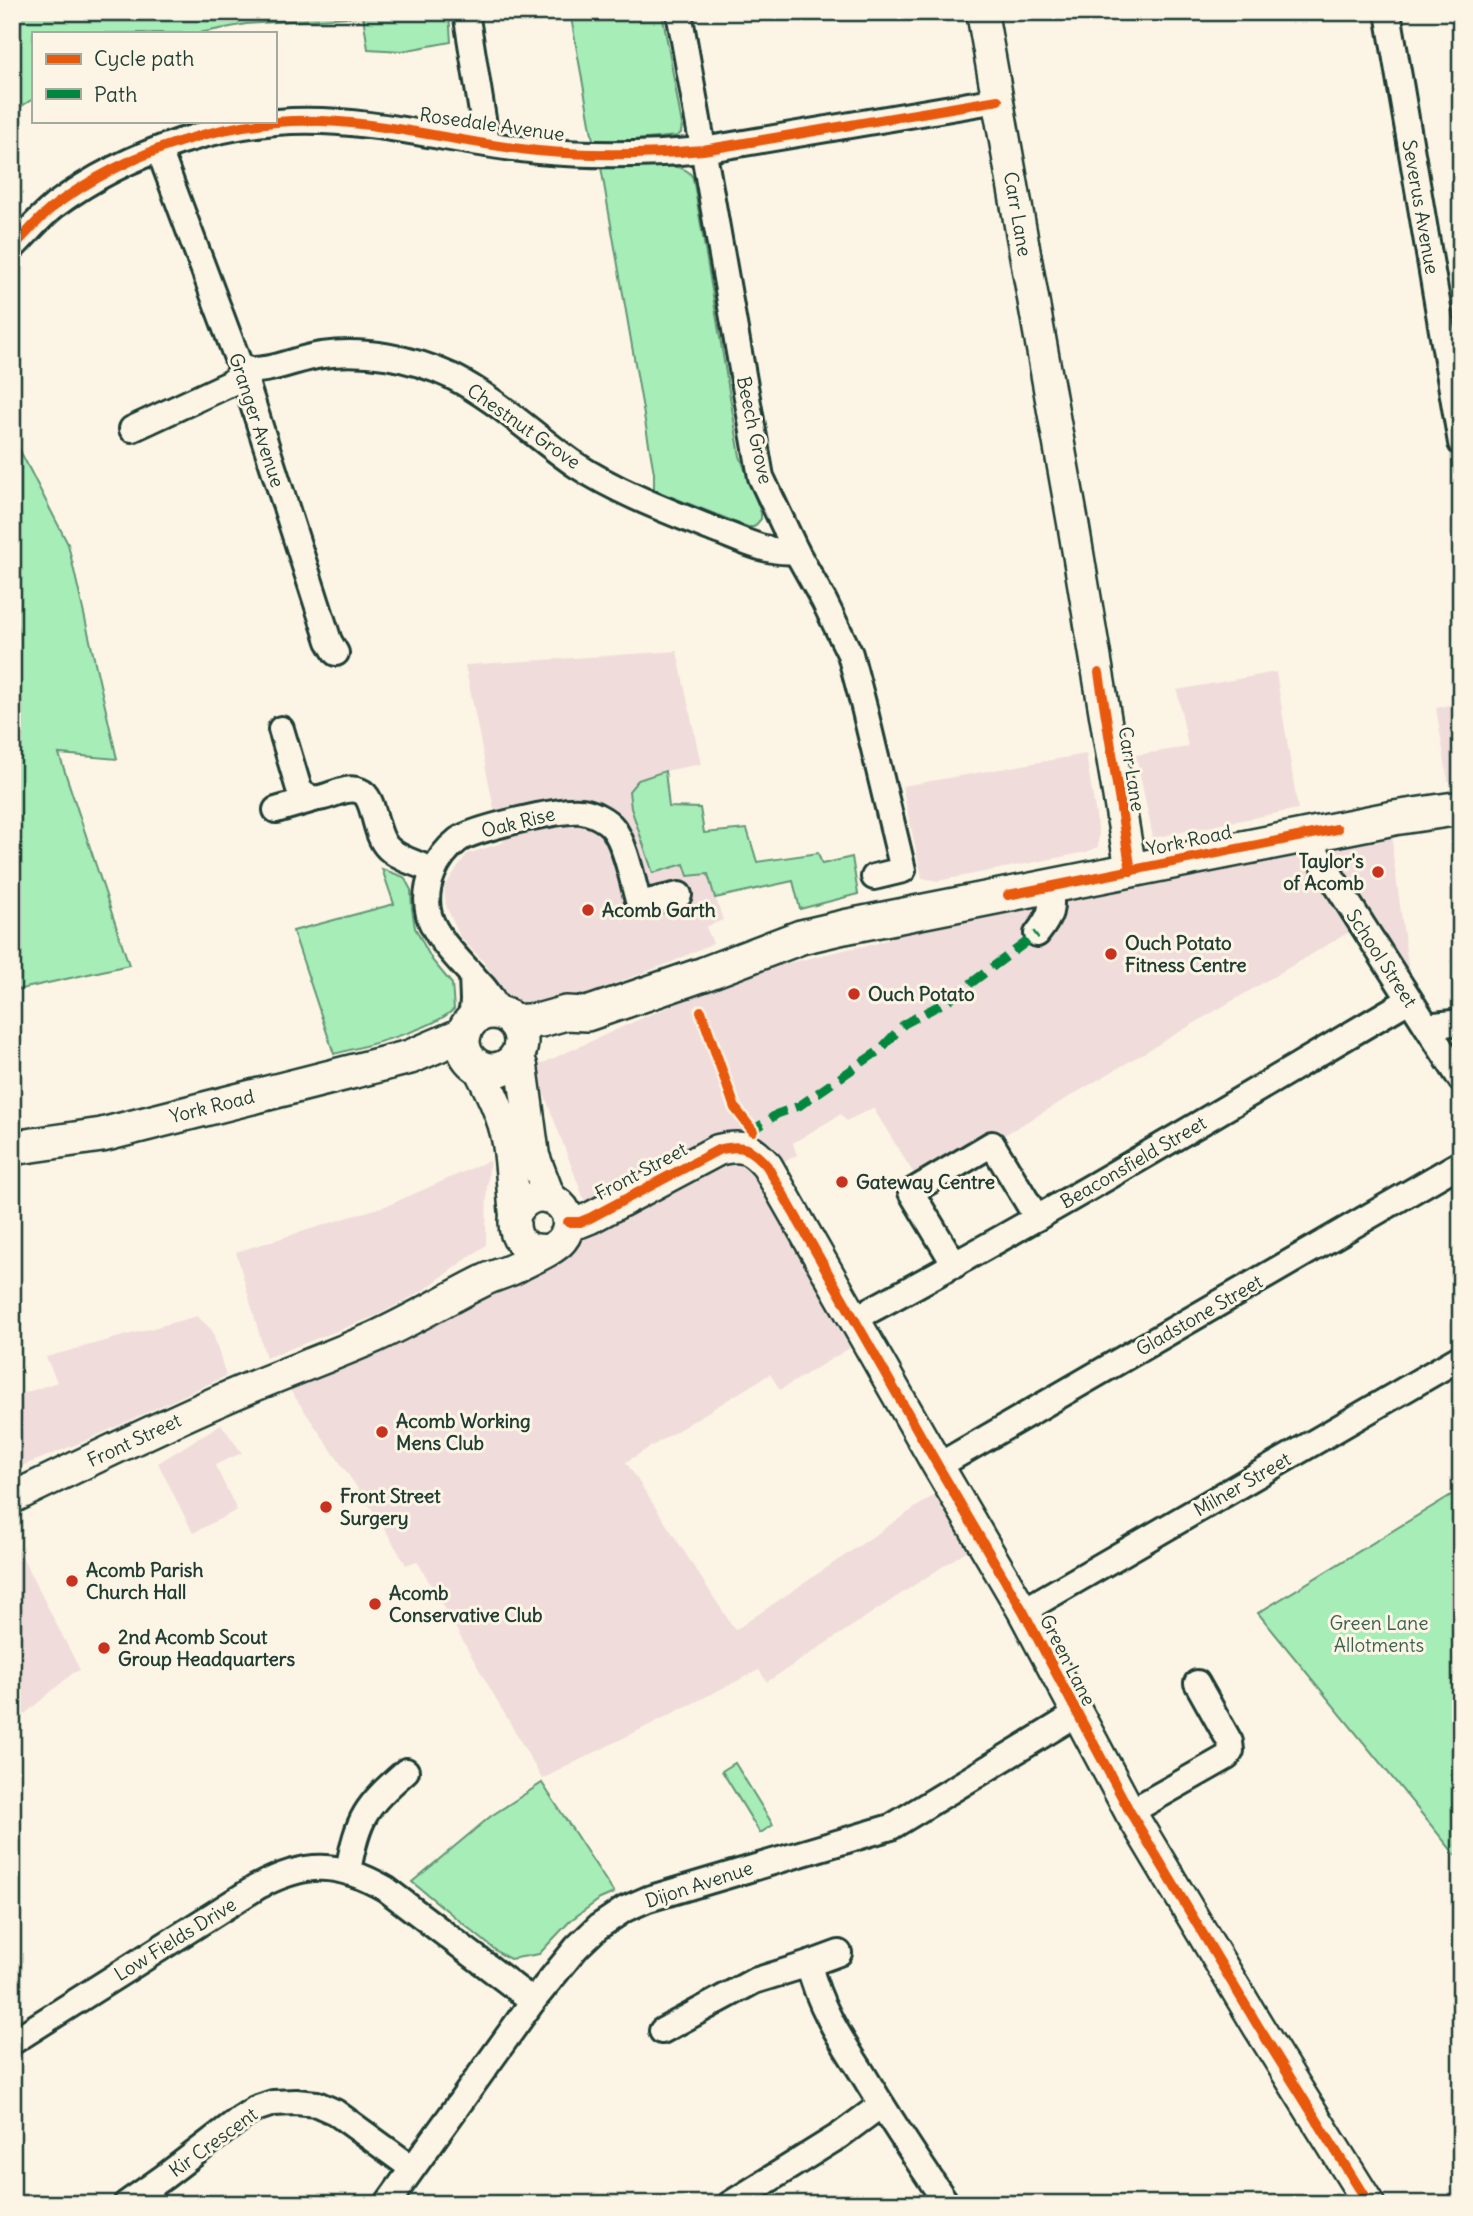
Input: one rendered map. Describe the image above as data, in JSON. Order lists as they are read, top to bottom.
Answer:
{
  "streets": {
    "main road": ["York Road"],
    "street": [
      "Rosedale Avenue",
      "Severus Avenue",
      "Carr Lane",
      "Granger Avenue",
      "Chestnut Grove",
      "Beech Grove",
      "Oak Rise",
      "School Street",
      "Beaconsfield Street",
      "Front Street",
      "Gladstone Street",
      "Milner Street",
      "Green Lane",
      "Dijon Avenue",
      "Low Fields Drive",
      "Kir Crescent"
    ]
  },
  "crossings": [
    ["Rosedale Avenue", "Carr Lane"],
    ["Rosedale Avenue", "Granger Avenue"],
    ["Rosedale Avenue", "Beech Grove"],
    ["Carr Lane", "York Road"],
    ["Granger Avenue", "Chestnut Grove"],
    ["Chestnut Grove", "Beech Grove"],
    ["York Road", "School Street"],
    ["School Street", "Beaconsfield Street"],
    ["Beaconsfield Street", "Green Lane"],
    ["Front Street", "Green Lane"],
    ["Gladstone Street", "Green Lane"],
    ["Milner Street", "Green Lane"],
    ["Green Lane", "Dijon Avenue"],
    ["Dijon Avenue", "Low Fields Drive"],
    ["Dijon Avenue", "Kir Crescent"]
  ],
  "parks": ["Green Lane Allotments"],
  "places": [
    "Taylor's of Acomb",
    "Acomb Garth",
    "Ouch Potato Fitness Centre",
    "Ouch Potato",
    "Gateway Centre",
    "Acomb Working Mens Club",
    "Front Street Surgery",
    "Acomb Parish Church Hall",
    "Acomb Conservative Club",
    "2nd Acomb Scout Group Headquarters"
  ],
  "legend": ["Cycle path", "Path"]
}
